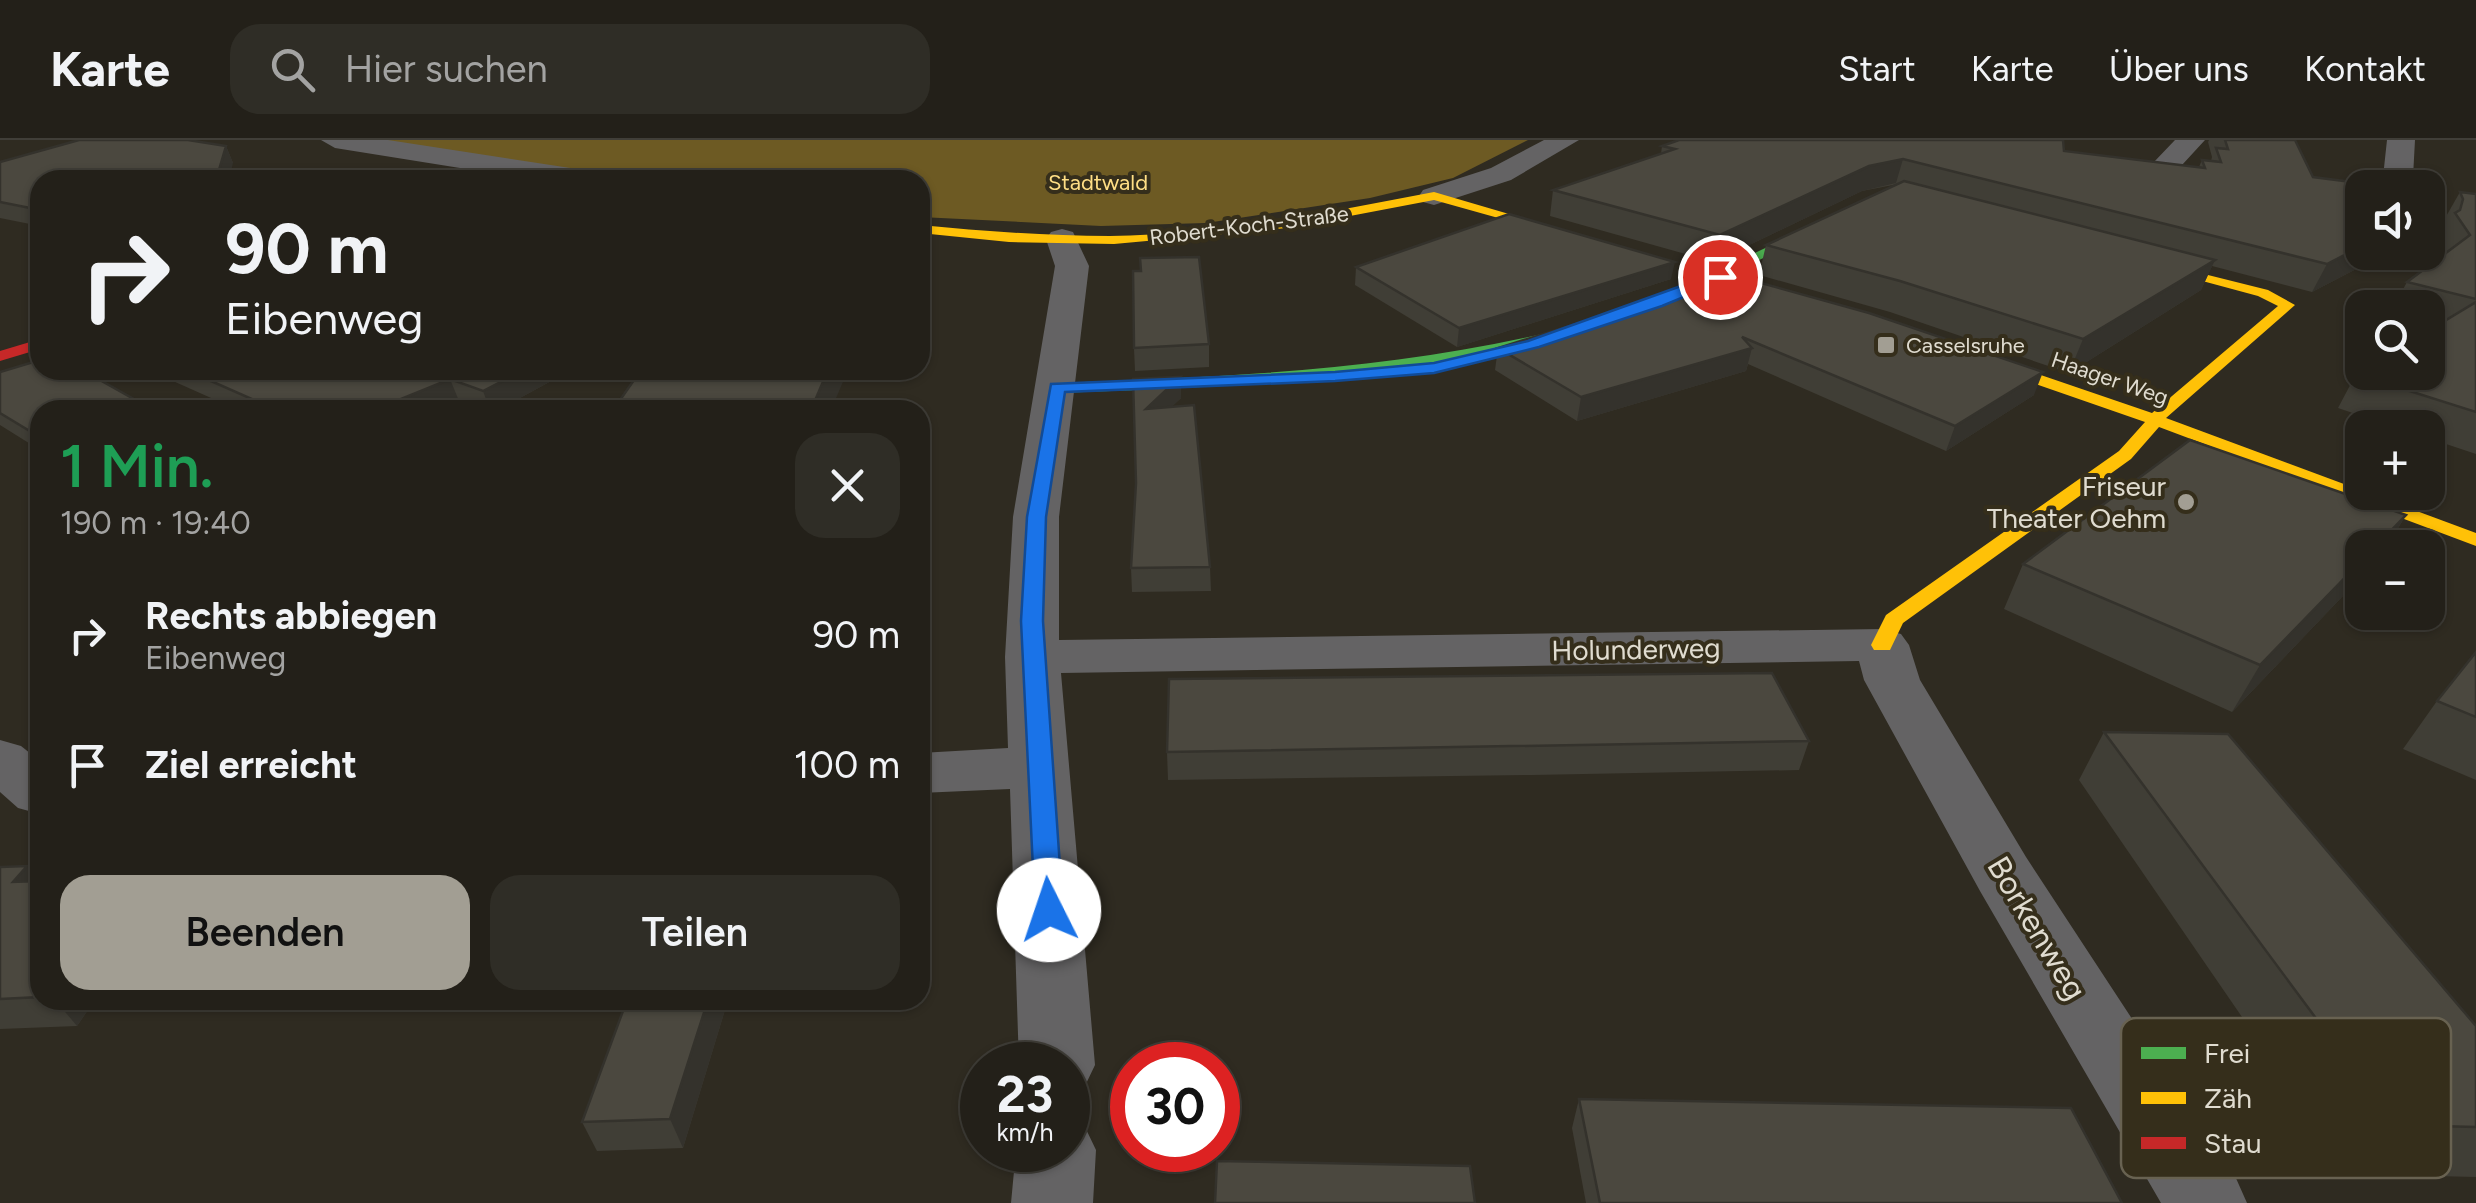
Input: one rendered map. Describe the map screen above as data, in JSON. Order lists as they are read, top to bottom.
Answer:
{
  "streets": {
    "street": [
      "Robert-Koch-Straße",
      "Haager Weg",
      "Holunderweg",
      "Borkenweg"
    ]
  },
  "crossings": [
    ["Holunderweg", "Borkenweg"]
  ],
  "parks": ["Stadtwald"],
  "places": {
    "transit": ["Casselsruhe"],
    "other": ["Friseur Theater Oehm"]
  },
  "legend": ["Frei", "Zäh", "Stau"],
  "page": {
    "header": "Karte",
    "search": "Hier suchen",
    "nav": [
      "Start",
      "Karte",
      "Über uns",
      "Kontakt"
    ],
    "map_buttons": ["+", "−"],
    "turn": ["90 m", "Eibenweg"],
    "heading": ["1 Min.", "190 m · 19:40"],
    "list": [
      {
        "name": "Rechts abbiegen",
        "note": "Eibenweg",
        "value": "90 m"
      },
      {
        "name": "Ziel erreicht",
        "value": "100 m"
      }
    ],
    "buttons": ["Beenden", "Teilen"],
    "speed": "23 km/h",
    "limit": "30"
  }
}
